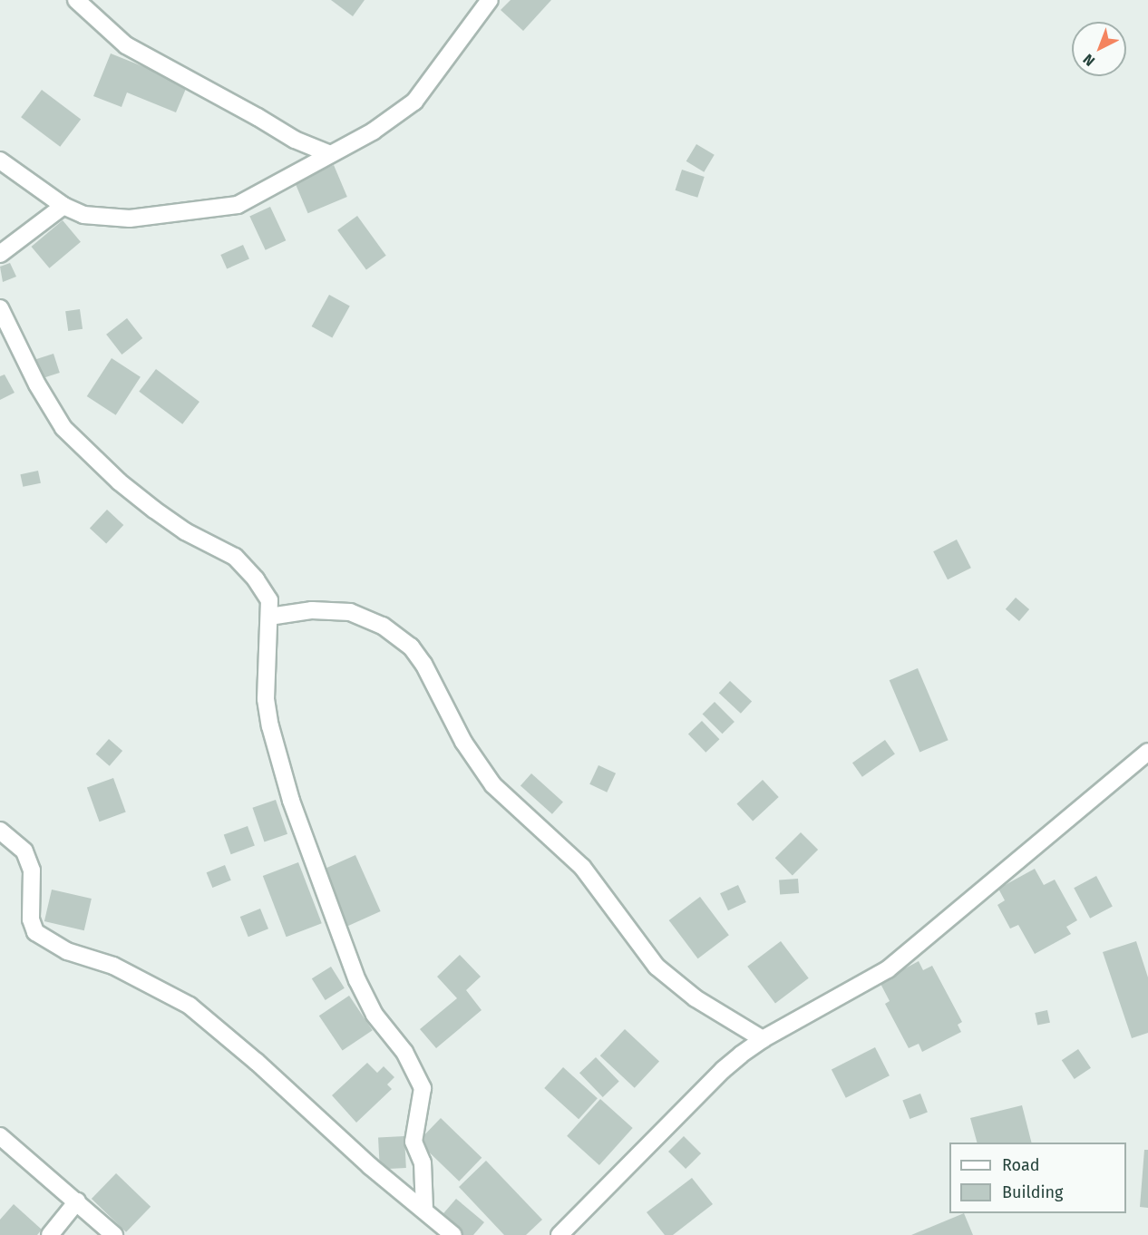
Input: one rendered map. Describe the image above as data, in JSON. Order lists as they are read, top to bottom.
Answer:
{
  "legend": ["Road", "Building"],
  "north": "bottom left"
}
